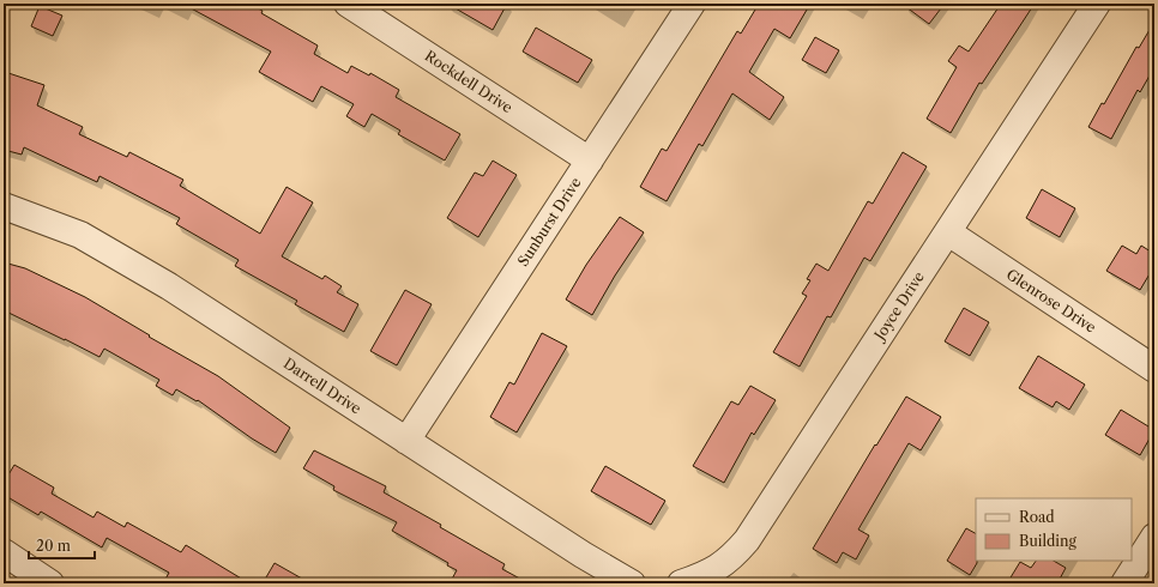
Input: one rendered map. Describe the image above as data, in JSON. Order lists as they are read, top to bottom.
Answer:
{
  "streets": {
    "street": [
      "Rockdell Drive",
      "Sunburst Drive",
      "Glenrose Drive",
      "Joyce Drive",
      "Darrell Drive"
    ]
  },
  "crossings": [
    ["Rockdell Drive", "Sunburst Drive"],
    ["Sunburst Drive", "Darrell Drive"],
    ["Glenrose Drive", "Joyce Drive"]
  ],
  "legend": ["Road", "Building"],
  "scale_bar": "20 m"
}
